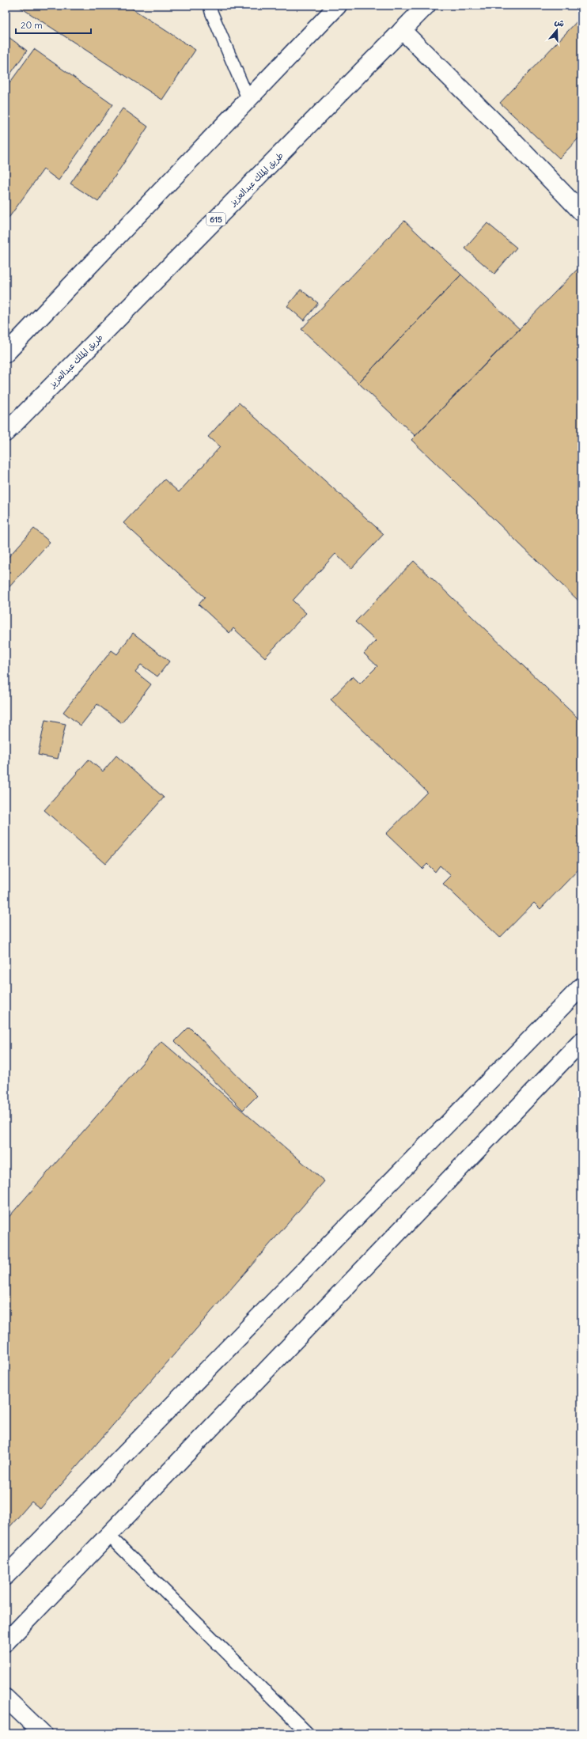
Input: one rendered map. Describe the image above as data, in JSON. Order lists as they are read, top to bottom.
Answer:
{
  "streets": {
    "main road": ["طريق الملك عبدالعزيز", "615"]
  },
  "scale_bar": "20 m",
  "north": "top"
}
